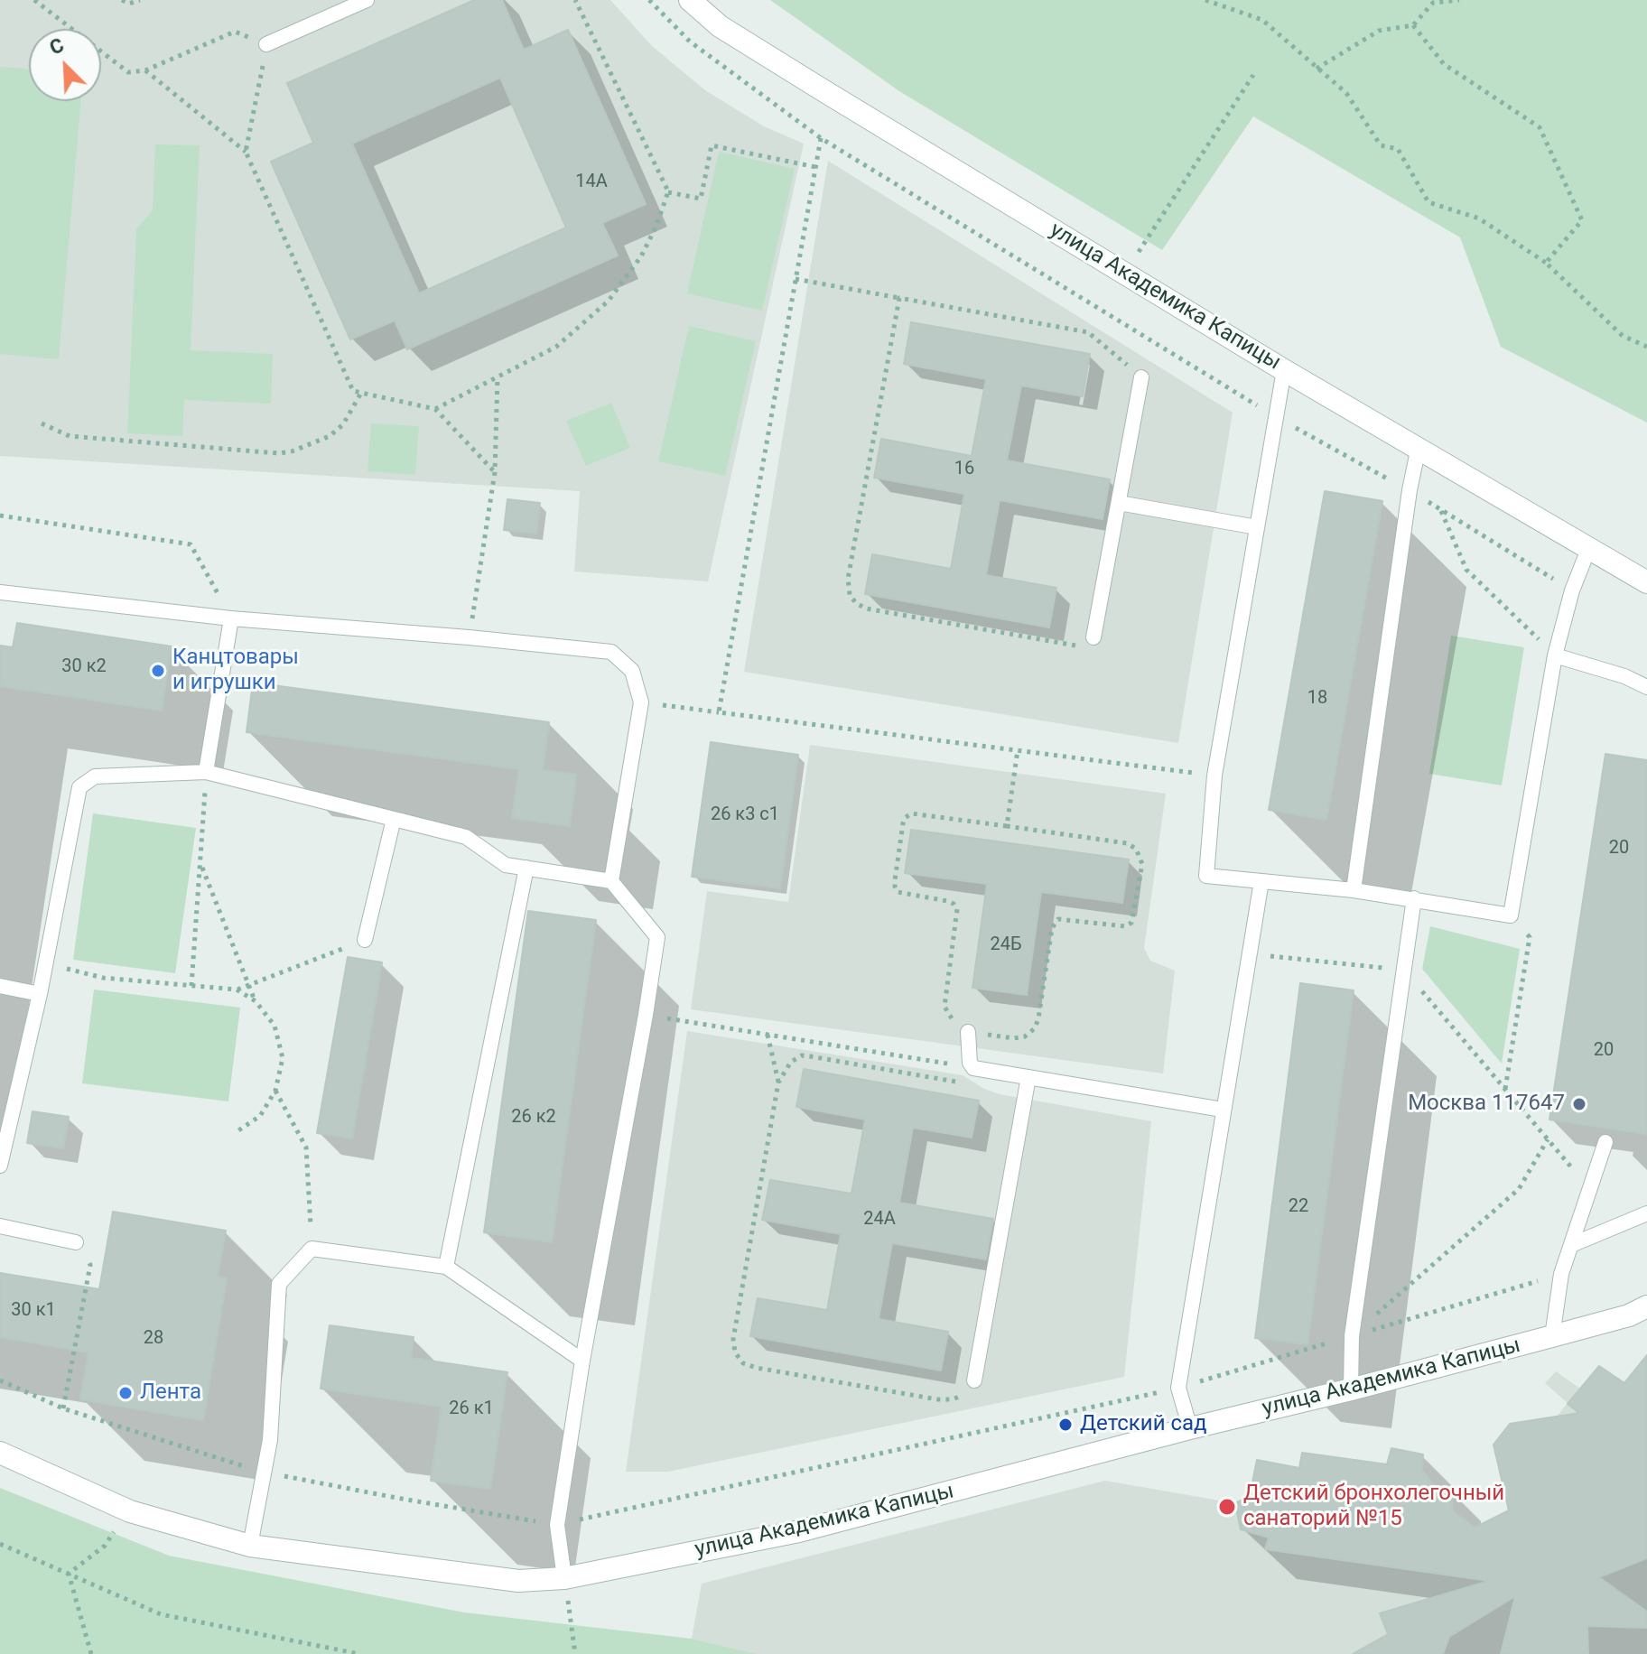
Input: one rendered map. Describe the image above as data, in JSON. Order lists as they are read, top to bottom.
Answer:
{
  "streets": {
    "street": ["улица Академика Капицы"]
  },
  "places": [
    "Канцтовары и игрушки",
    "Москва 117647",
    "Лента",
    "Детский сад",
    "Детский бронхолегочный санаторий №15"
  ],
  "house_numbers": [
    "14А",
    "16",
    "30 к2",
    "18",
    "26 к3 с1",
    "20",
    "24Б",
    "20",
    "26 к2",
    "22",
    "24А",
    "30 к1",
    "28",
    "26 к1"
  ],
  "north": "top left"
}
